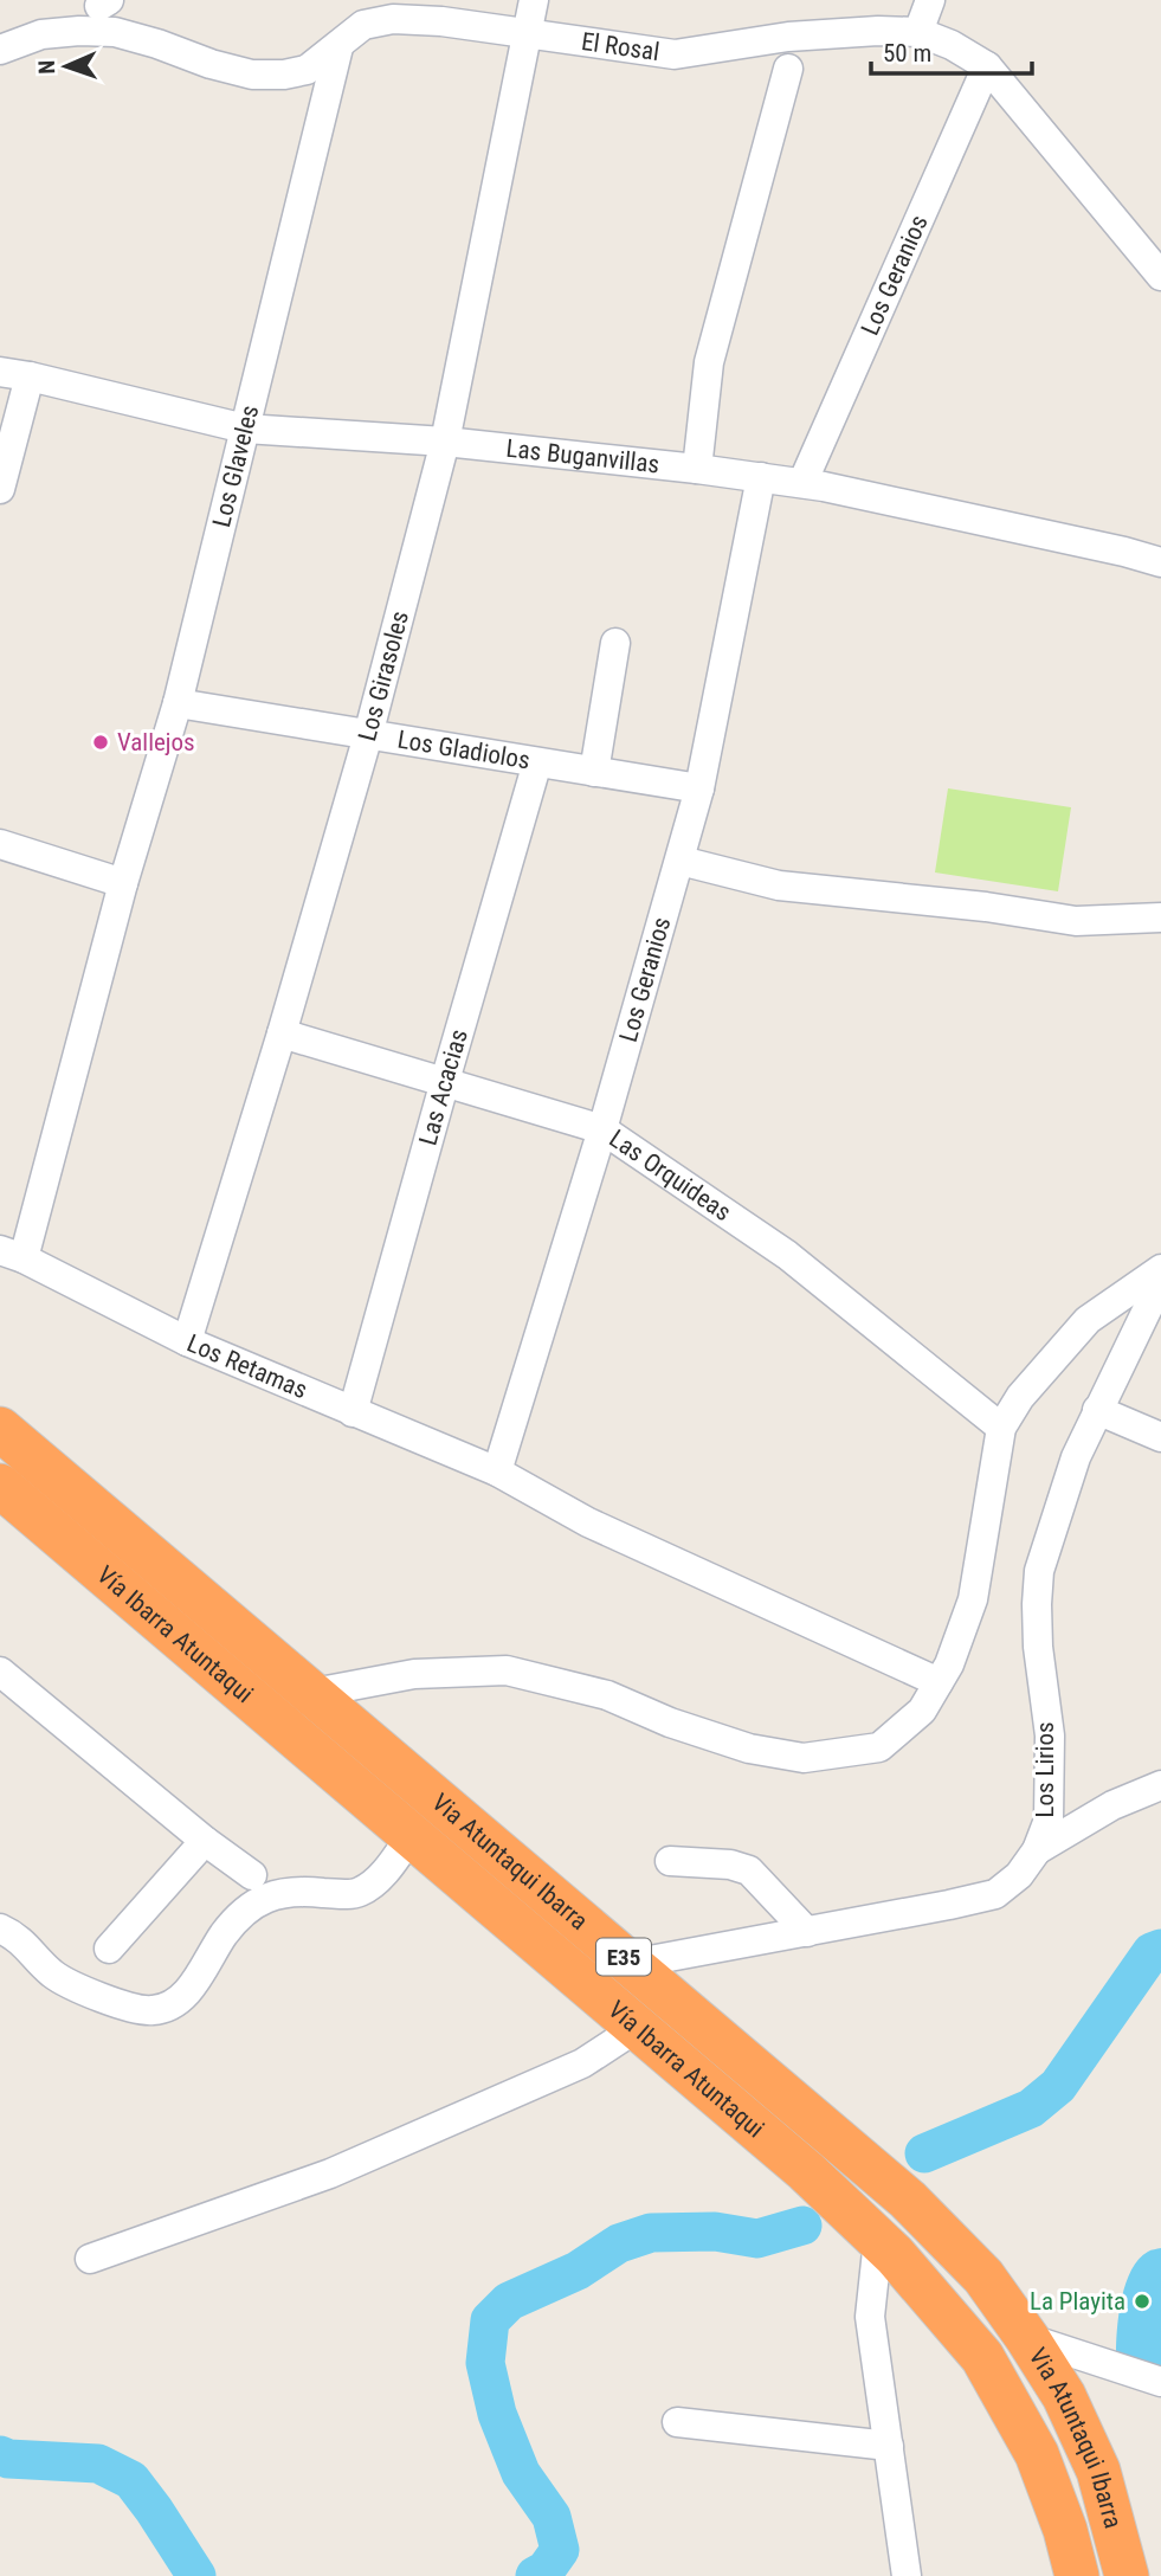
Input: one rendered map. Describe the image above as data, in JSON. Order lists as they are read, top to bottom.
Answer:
{
  "streets": {
    "highway": ["Vía Ibarra Atuntaqui", "Via Atuntaqui Ibarra", "E35"],
    "street": [
      "El Rosal",
      "Los Geranios",
      "Las Buganvillas",
      "Los Glaveles",
      "Los Girasoles",
      "Los Gladiolos",
      "Las Acacias",
      "Las Orquideas",
      "Los Retamas",
      "Los Lirios"
    ]
  },
  "crossings": [
    ["El Rosal", "Los Geranios"],
    ["El Rosal", "Los Glaveles"],
    ["El Rosal", "Los Girasoles"],
    ["Los Geranios", "Las Buganvillas"],
    ["Los Geranios", "Los Gladiolos"],
    ["Los Geranios", "Las Orquideas"],
    ["Los Geranios", "Los Retamas"],
    ["Las Buganvillas", "Los Glaveles"],
    ["Las Buganvillas", "Los Girasoles"],
    ["Los Glaveles", "Los Gladiolos"],
    ["Los Glaveles", "Los Retamas"],
    ["Los Girasoles", "Los Gladiolos"],
    ["Los Girasoles", "Las Orquideas"],
    ["Los Girasoles", "Los Retamas"],
    ["Los Gladiolos", "Las Acacias"],
    ["Las Acacias", "Las Orquideas"],
    ["Las Acacias", "Los Retamas"],
    ["Los Lirios", "Via Atuntaqui Ibarra"]
  ],
  "places": ["Vallejos", "La Playita"],
  "scale_bar": "50 m",
  "north": "left"
}
